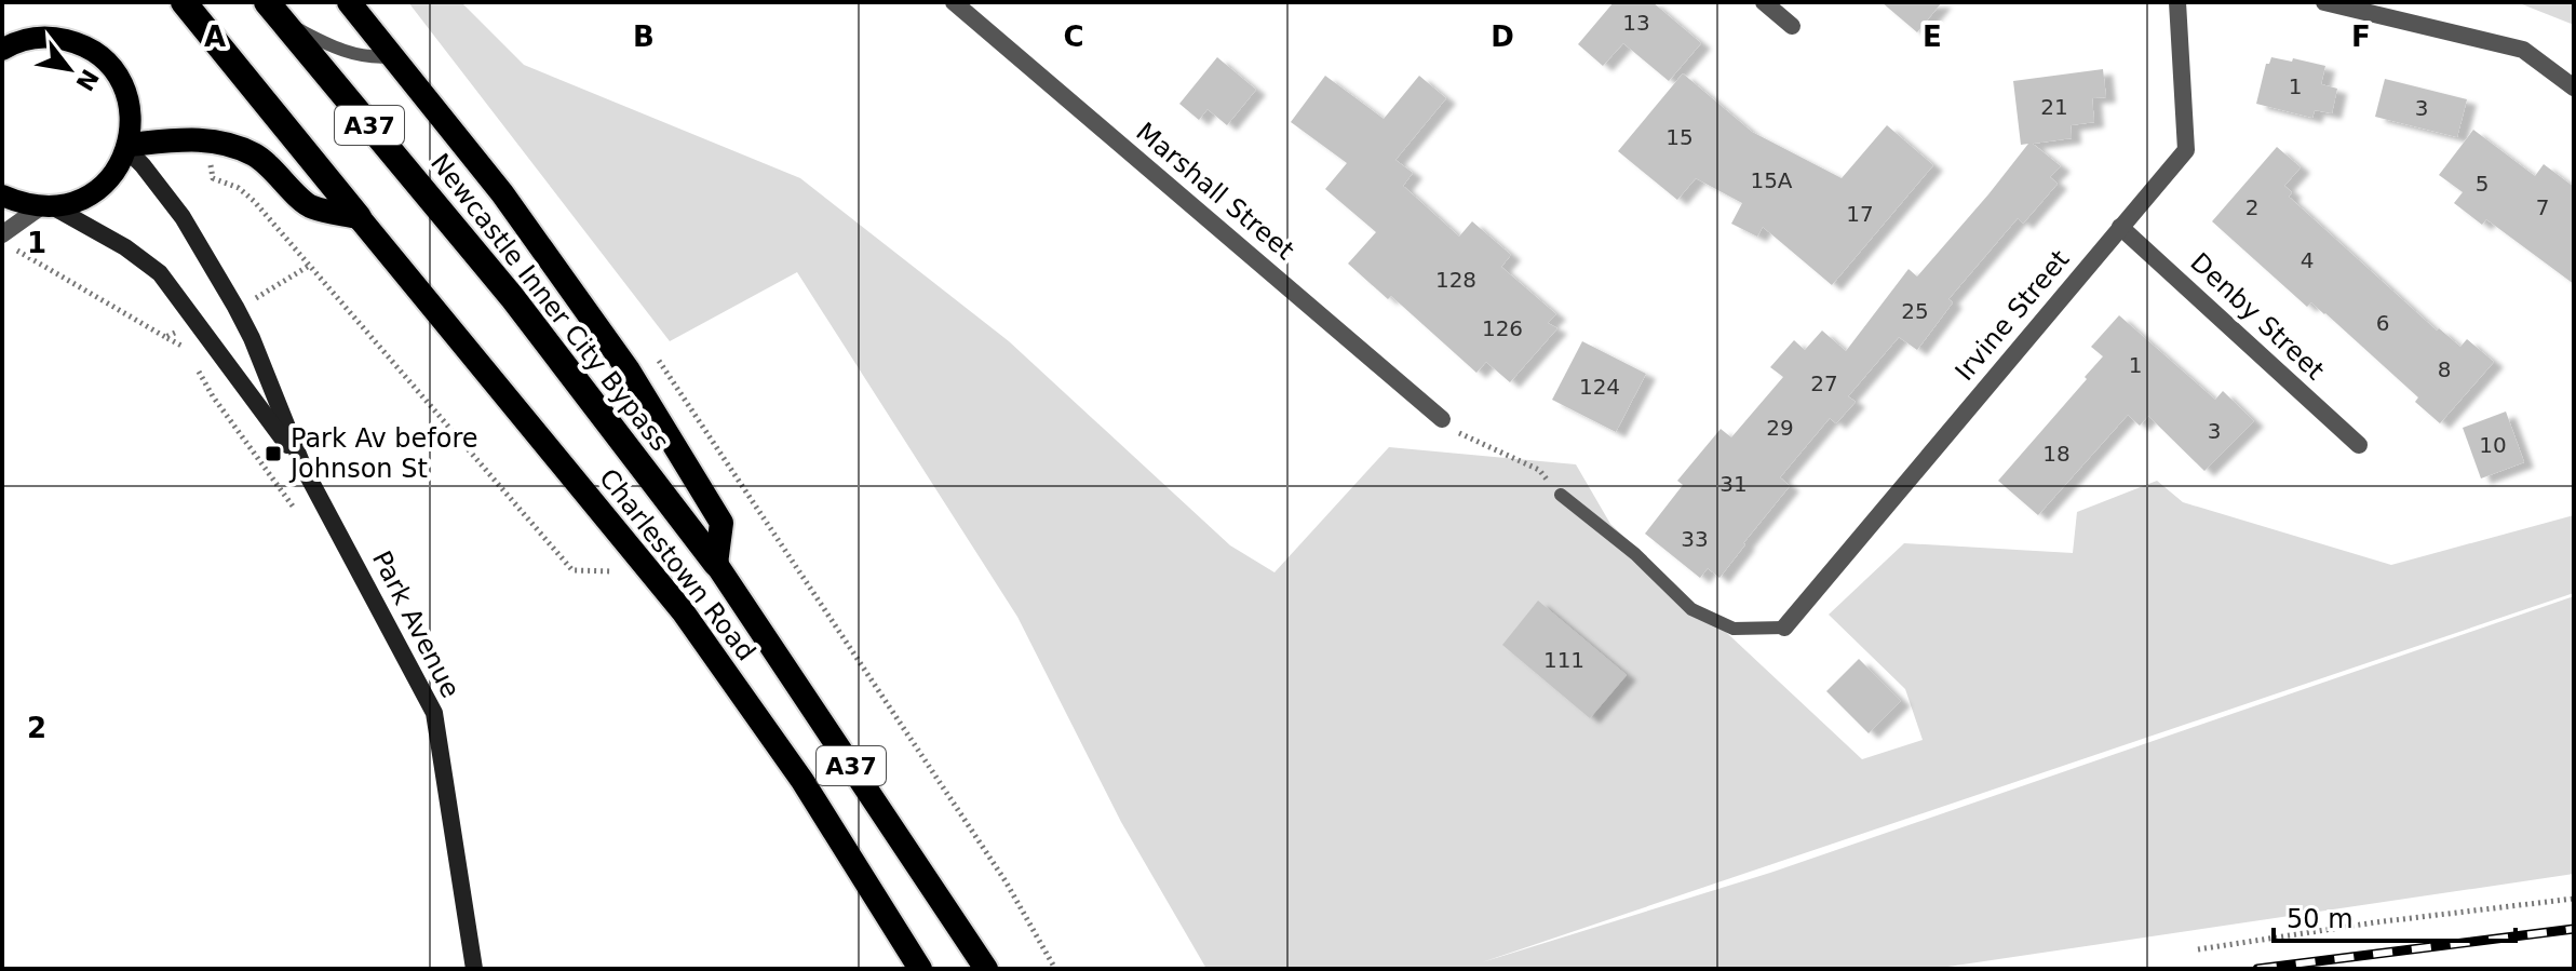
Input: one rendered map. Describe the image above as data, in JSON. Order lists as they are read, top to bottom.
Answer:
{
  "streets": {
    "highway": ["A37", "Newcastle Inner City Bypass", "Charlestown Road"],
    "main road": ["Park Avenue"],
    "street": ["Marshall Street", "Irvine Street", "Denby Street"]
  },
  "crossings": [
    ["A37", "Charlestown Road"],
    ["Newcastle Inner City Bypass", "Charlestown Road"],
    ["Irvine Street", "Denby Street"]
  ],
  "places": {
    "transit": ["Park Av before Johnson St"]
  },
  "house_numbers": [
    "13",
    "1",
    "21",
    "3",
    "15",
    "15A",
    "5",
    "2",
    "7",
    "17",
    "4",
    "128",
    "25",
    "6",
    "126",
    "1",
    "8",
    "27",
    "124",
    "29",
    "3",
    "10",
    "18",
    "31",
    "33",
    "111"
  ],
  "scale_bar": "50 m",
  "north": "bottom right",
  "grid": {
    "columns": [
      "A",
      "B",
      "C",
      "D",
      "E",
      "F"
    ],
    "rows": ["1", "2"]
  }
}
